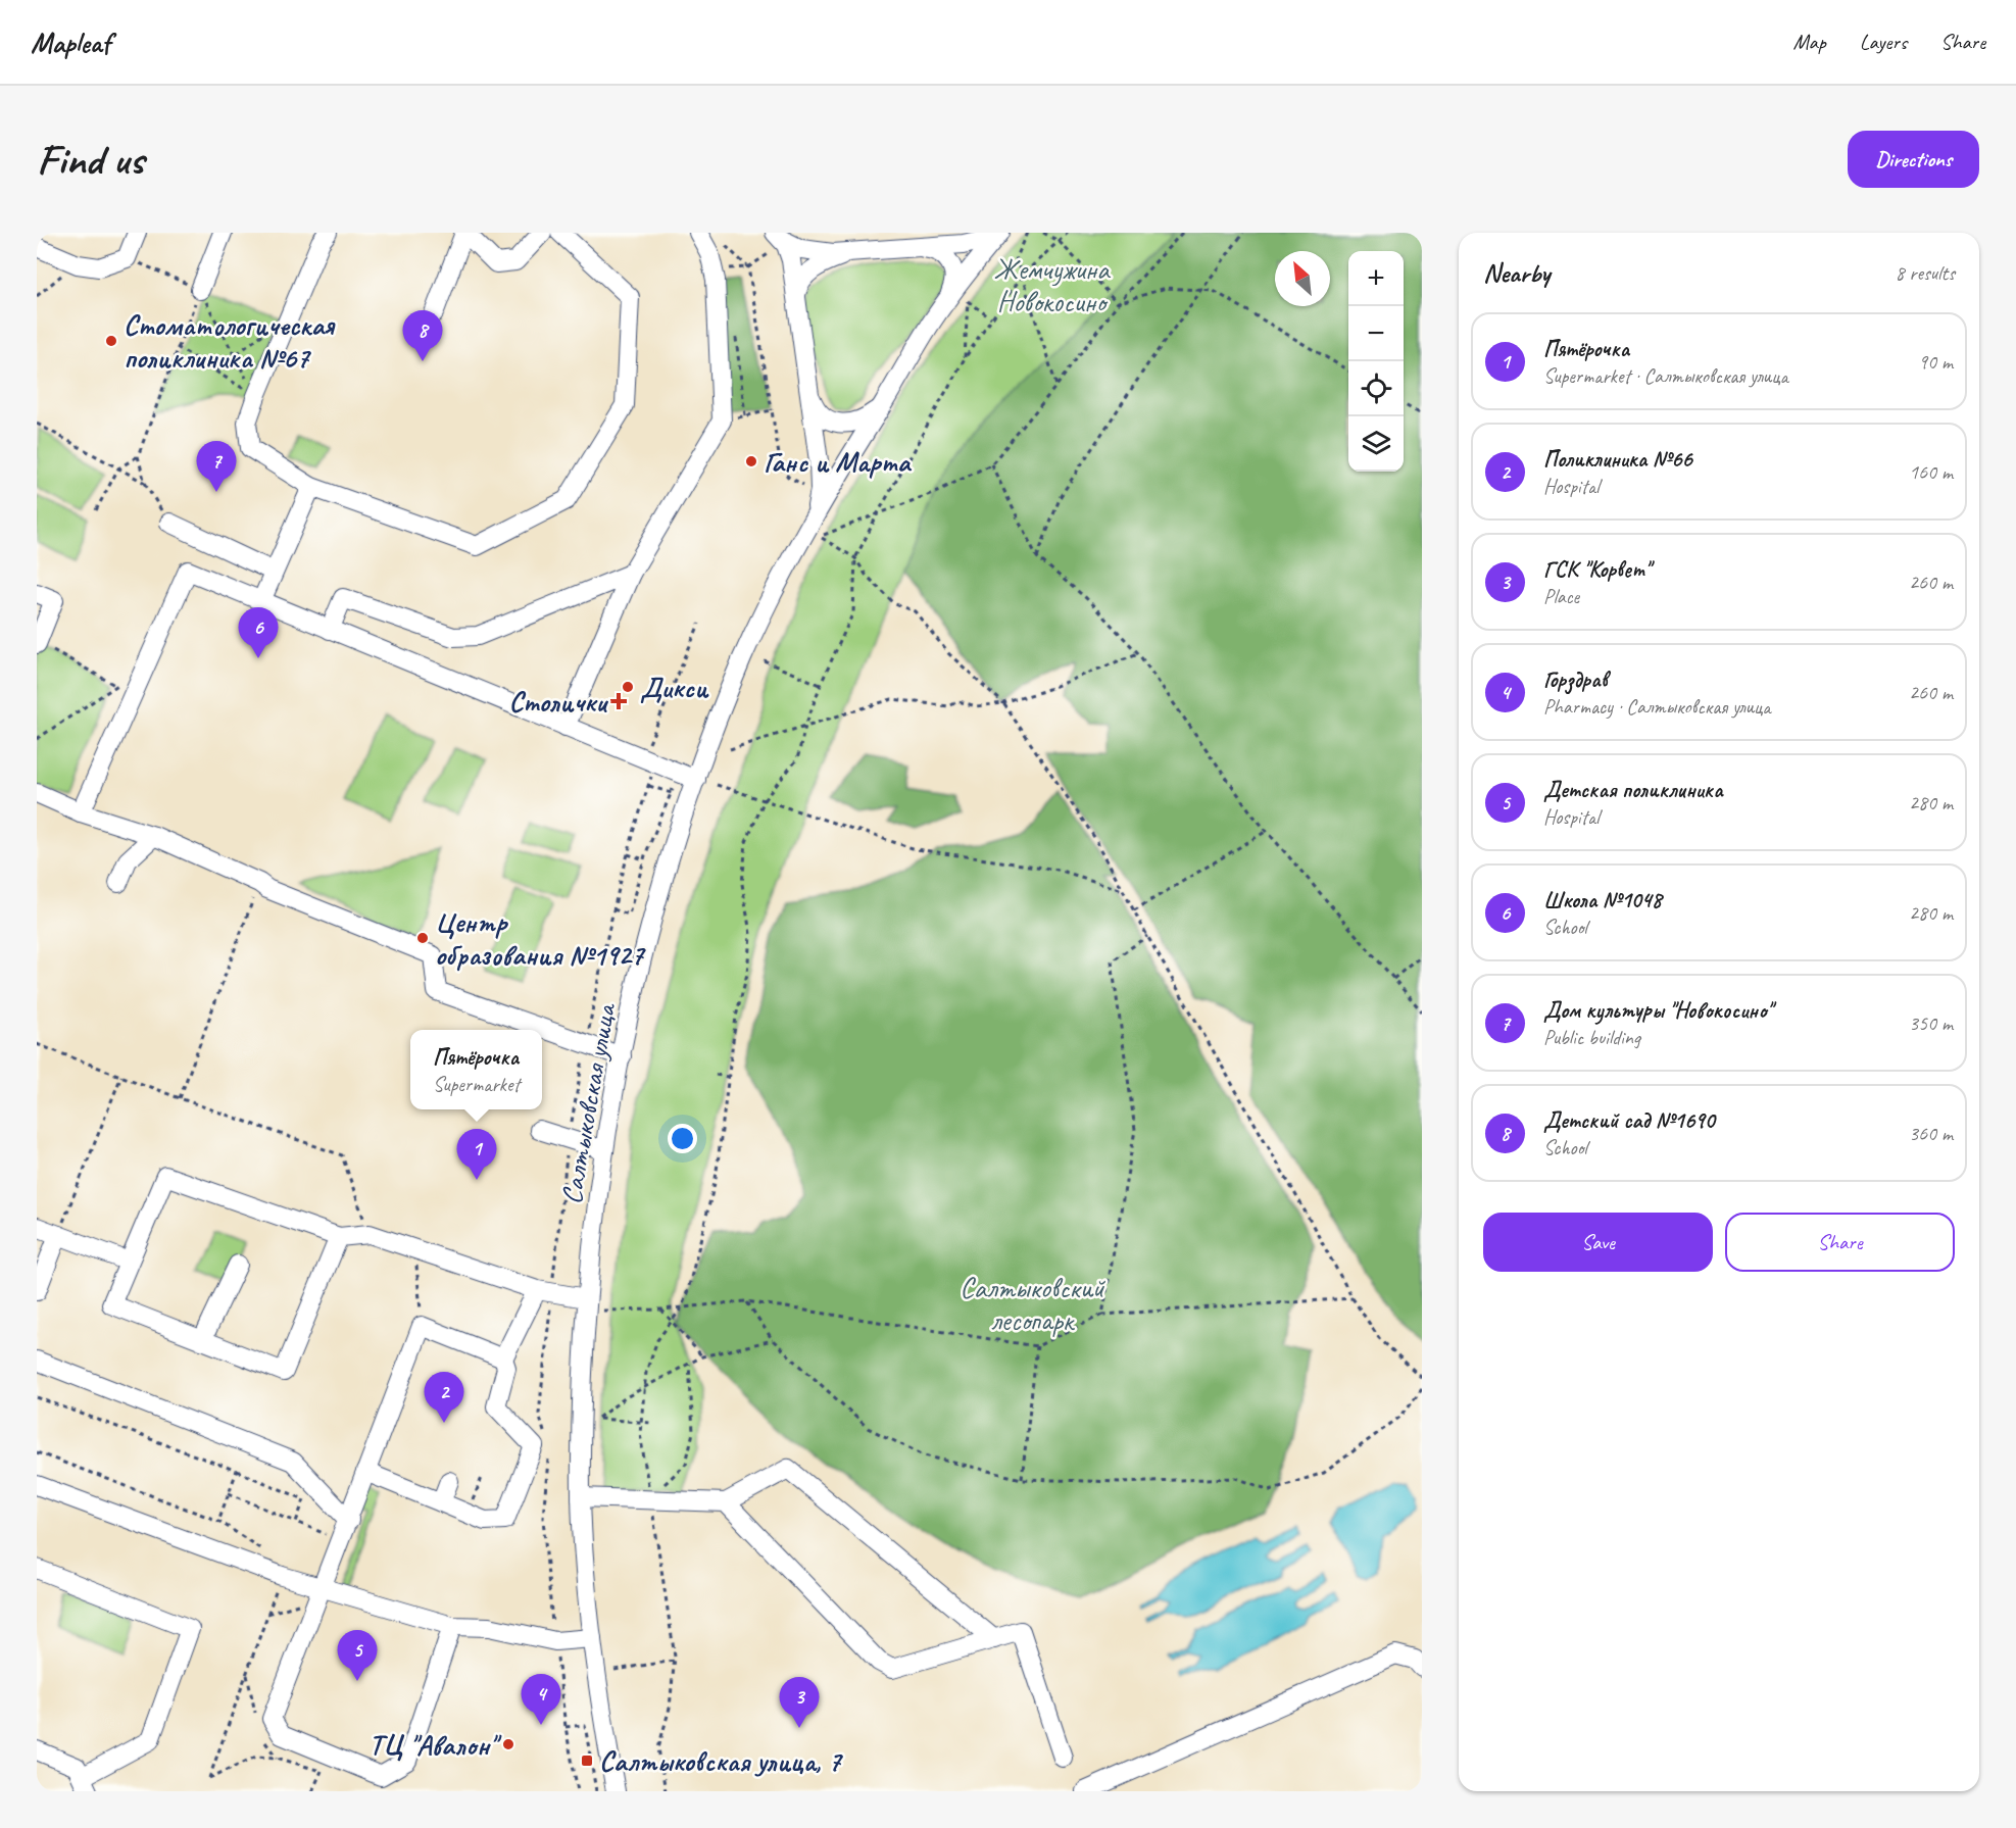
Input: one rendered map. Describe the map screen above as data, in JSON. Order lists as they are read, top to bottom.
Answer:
{
  "streets": {
    "street": ["Салтыковская улица"]
  },
  "parks": ["Жемчужина Новокосино", "Салтыковский лесопарк"],
  "places": {
    "other": [
      "Стоматологическая поликлиника №67",
      "Ганс и Марта",
      "Дикси",
      "Центр образования №1927",
      "ТЦ \"Авалон\""
    ],
    "health": ["Столички"],
    "transit": ["Салтыковская улица, 7"]
  },
  "north": "top left",
  "page": {
    "header": "Mapleaf",
    "nav": ["Map", "Layers", "Share"],
    "buttons": [
      "Directions",
      ["Save", "Share"]
    ],
    "title": "Find us",
    "heading": ["Nearby", "8 results"],
    "map_buttons": ["+", "−"],
    "pins": [
      "8",
      "7",
      "6",
      "1",
      "2",
      "5",
      "4",
      "3"
    ],
    "list": [
      {
        "mark": "1",
        "name": "Пятёрочка",
        "note": "Supermarket · Салтыковская улица",
        "value": "90 m"
      },
      {
        "mark": "2",
        "name": "Поликлиника №66",
        "note": "Hospital",
        "value": "160 m"
      },
      {
        "mark": "3",
        "name": "ГСК \"Корвет\"",
        "note": "Place",
        "value": "260 m"
      },
      {
        "mark": "4",
        "name": "Горздрав",
        "note": "Pharmacy · Салтыковская улица",
        "value": "260 m"
      },
      {
        "mark": "5",
        "name": "Детская поликлиника",
        "note": "Hospital",
        "value": "280 m"
      },
      {
        "mark": "6",
        "name": "Школа №1048",
        "note": "School",
        "value": "280 m"
      },
      {
        "mark": "7",
        "name": "Дом культуры \"Новокосино\"",
        "note": "Public building",
        "value": "350 m"
      },
      {
        "mark": "8",
        "name": "Детский сад №1690",
        "note": "School",
        "value": "360 m"
      }
    ],
    "popup": ["Пятёрочка", "Supermarket"]
  }
}
